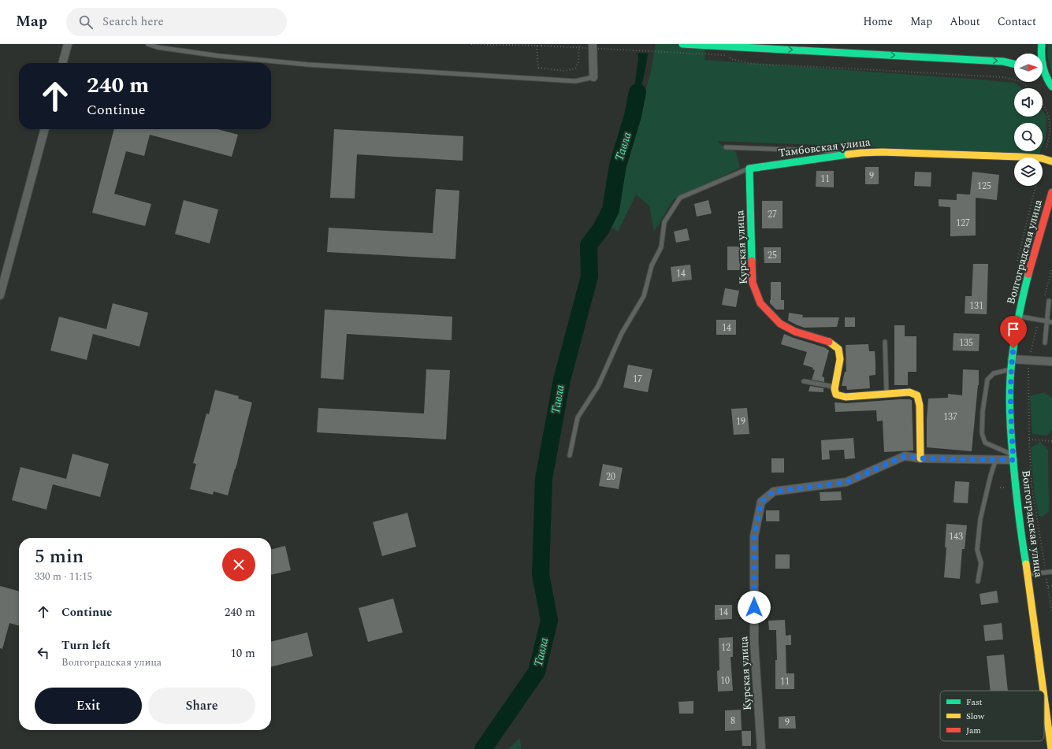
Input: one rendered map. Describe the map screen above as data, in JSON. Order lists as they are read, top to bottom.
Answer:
{
  "streets": {
    "main road": ["Тамбовская улица", "Курская улица", "Волгоградская улица"]
  },
  "crossings": [
    ["Тамбовская улица", "Курская улица"],
    ["Курская улица", "Волгоградская улица"]
  ],
  "water": ["Тавла"],
  "house_numbers": [
    "9",
    "11",
    "125",
    "27",
    "127",
    "25",
    "14",
    "131",
    "14",
    "135",
    "17",
    "137",
    "19",
    "20",
    "143",
    "14",
    "12",
    "10",
    "11",
    "8",
    "9"
  ],
  "legend": ["Fast", "Slow", "Jam"],
  "north": "right",
  "page": {
    "header": "Map",
    "search": "Search here",
    "nav": [
      "Home",
      "Map",
      "About",
      "Contact"
    ],
    "turn": ["240 m", "Continue"],
    "heading": ["5 min", "330 m · 11:15"],
    "list": [
      {
        "name": "Continue",
        "value": "240 m"
      },
      {
        "name": "Turn left",
        "note": "Волгоградская улица",
        "value": "10 m"
      }
    ],
    "buttons": ["Exit", "Share"]
  }
}
